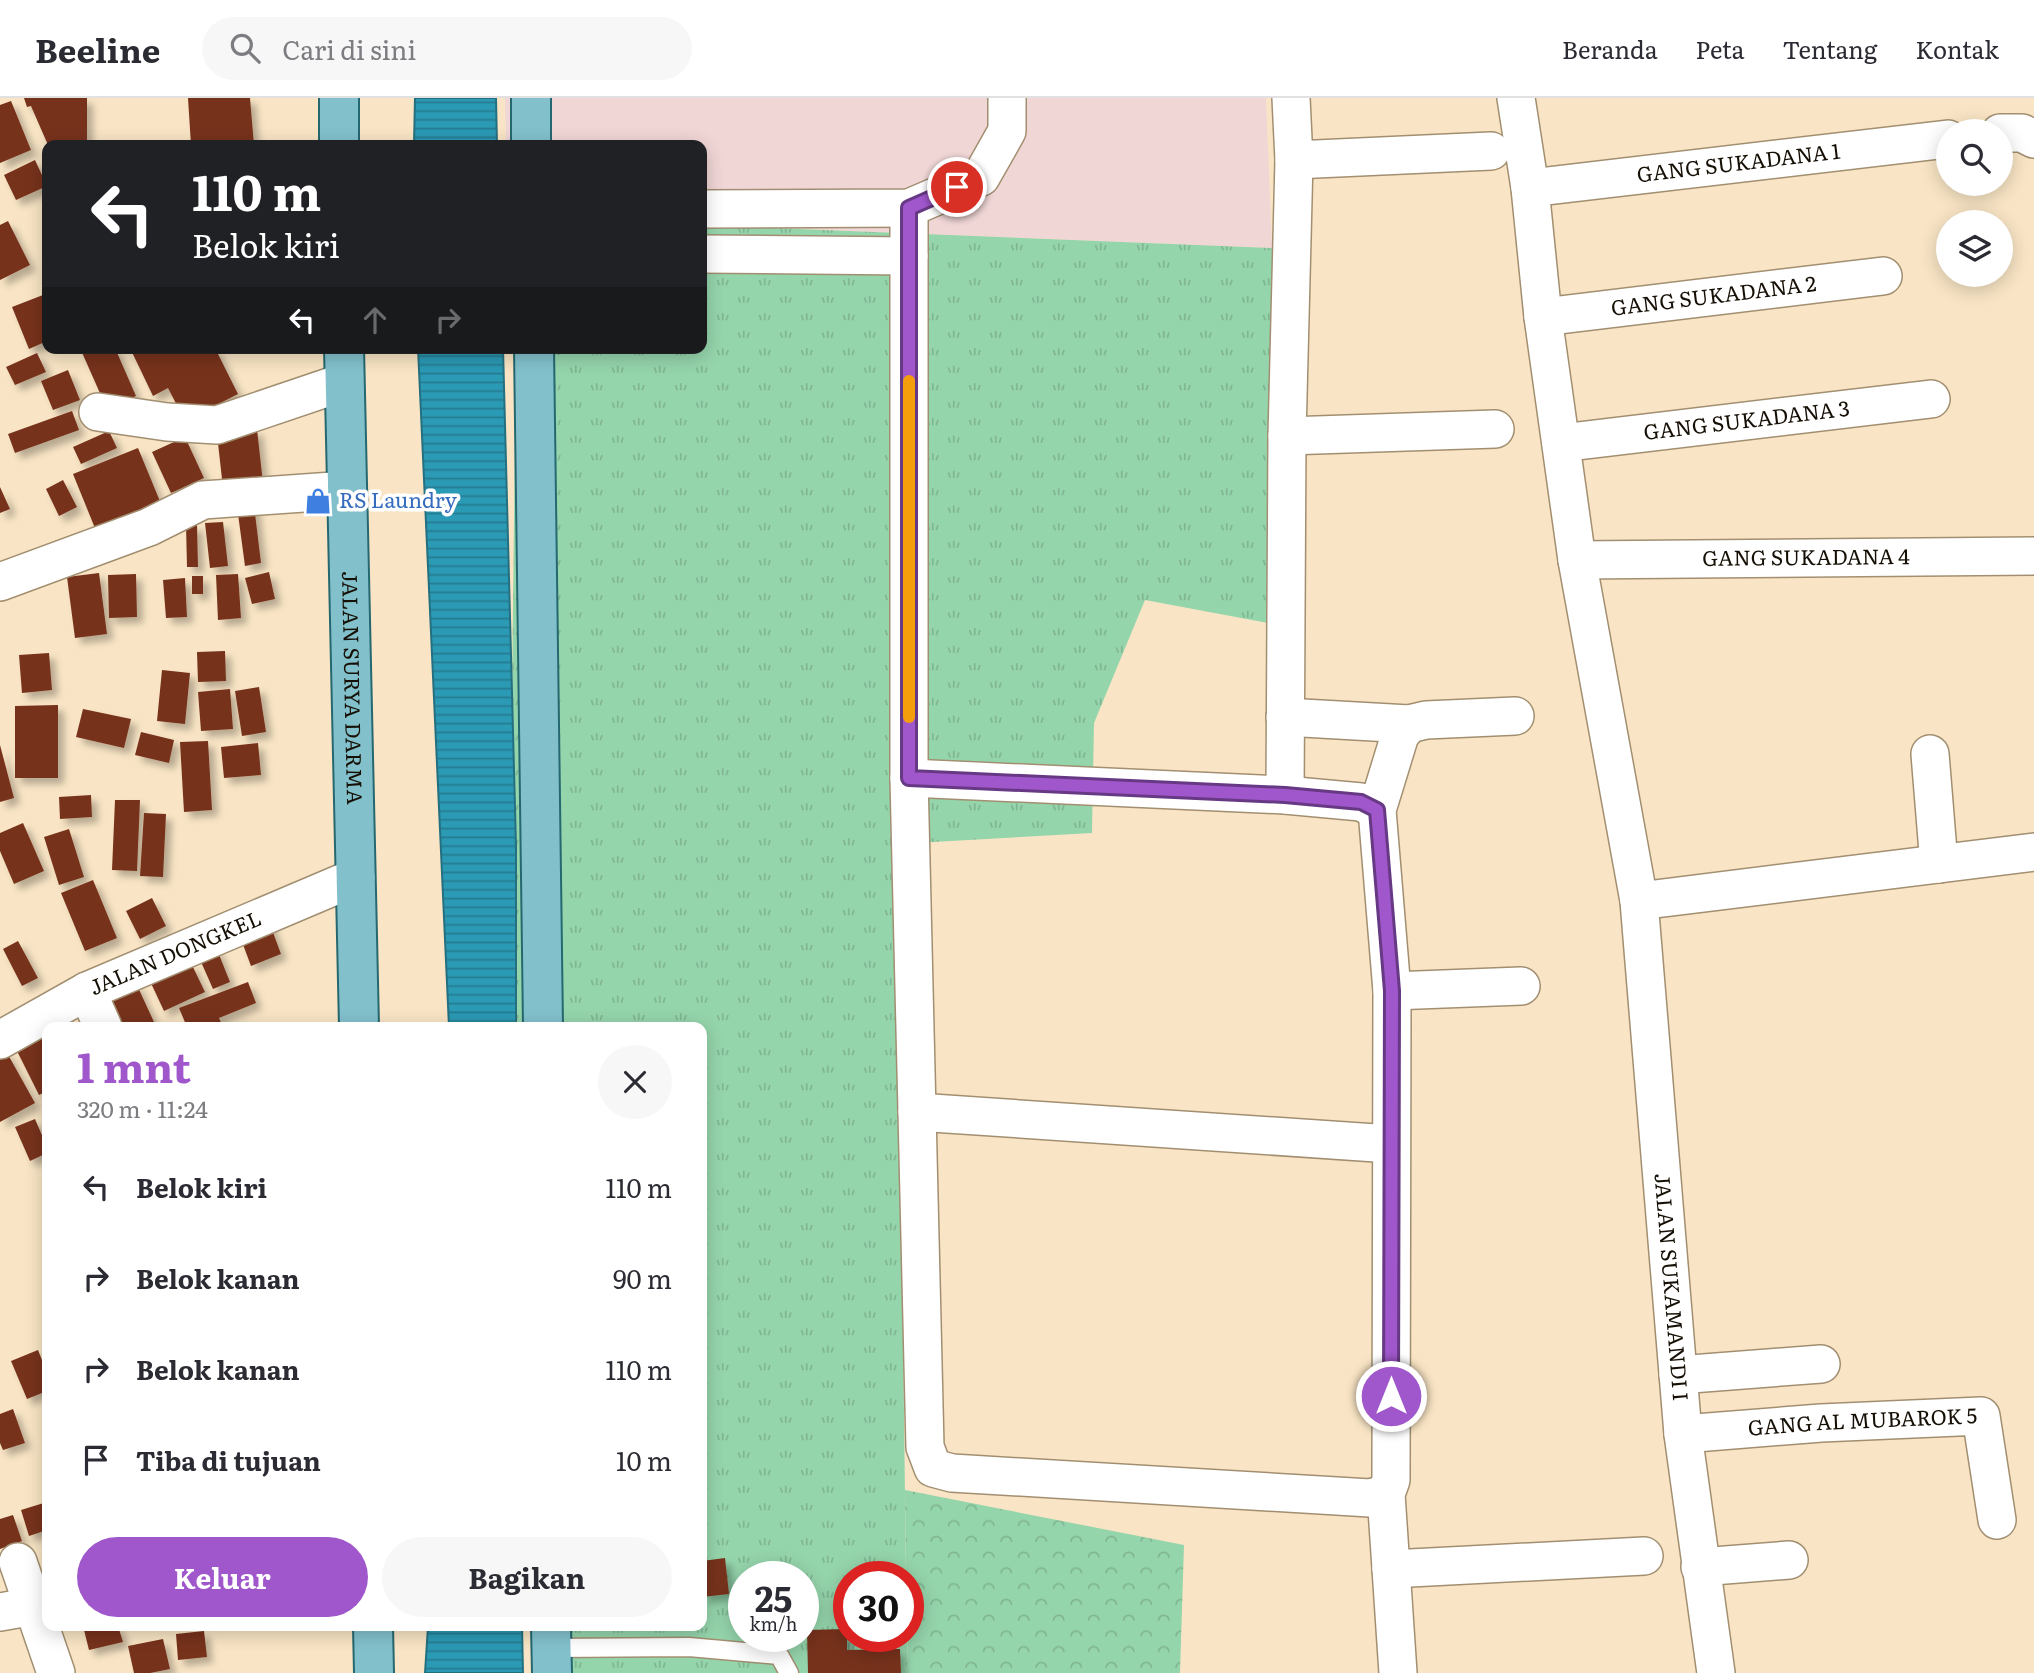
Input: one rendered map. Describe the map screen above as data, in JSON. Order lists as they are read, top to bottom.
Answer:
{
  "streets": {
    "main road": ["JALAN SURYA DARMA"],
    "street": [
      "GANG SUKADANA 1",
      "GANG SUKADANA 2",
      "GANG SUKADANA 3",
      "GANG SUKADANA 4",
      "JALAN DONGKEL",
      "JALAN SUKAMANDI I",
      "GANG AL MUBAROK 5"
    ]
  },
  "crossings": [
    ["GANG SUKADANA 1", "JALAN SUKAMANDI I"],
    ["GANG SUKADANA 2", "JALAN SUKAMANDI I"],
    ["GANG SUKADANA 3", "JALAN SUKAMANDI I"],
    ["GANG SUKADANA 4", "JALAN SUKAMANDI I"],
    ["JALAN SURYA DARMA", "JALAN DONGKEL"],
    ["JALAN SUKAMANDI I", "GANG AL MUBAROK 5"]
  ],
  "places": {
    "shop": ["RS Laundry"]
  },
  "page": {
    "header": "Beeline",
    "search": "Cari di sini",
    "nav": [
      "Beranda",
      "Peta",
      "Tentang",
      "Kontak"
    ],
    "turn": ["110 m", "Belok kiri"],
    "heading": ["1 mnt", "320 m · 11:24"],
    "list": [
      {
        "name": "Belok kiri",
        "value": "110 m"
      },
      {
        "name": "Belok kanan",
        "value": "90 m"
      },
      {
        "name": "Belok kanan",
        "value": "110 m"
      },
      {
        "name": "Tiba di tujuan",
        "value": "10 m"
      }
    ],
    "buttons": ["Keluar", "Bagikan"],
    "speed": "25 km/h",
    "limit": "30"
  }
}
